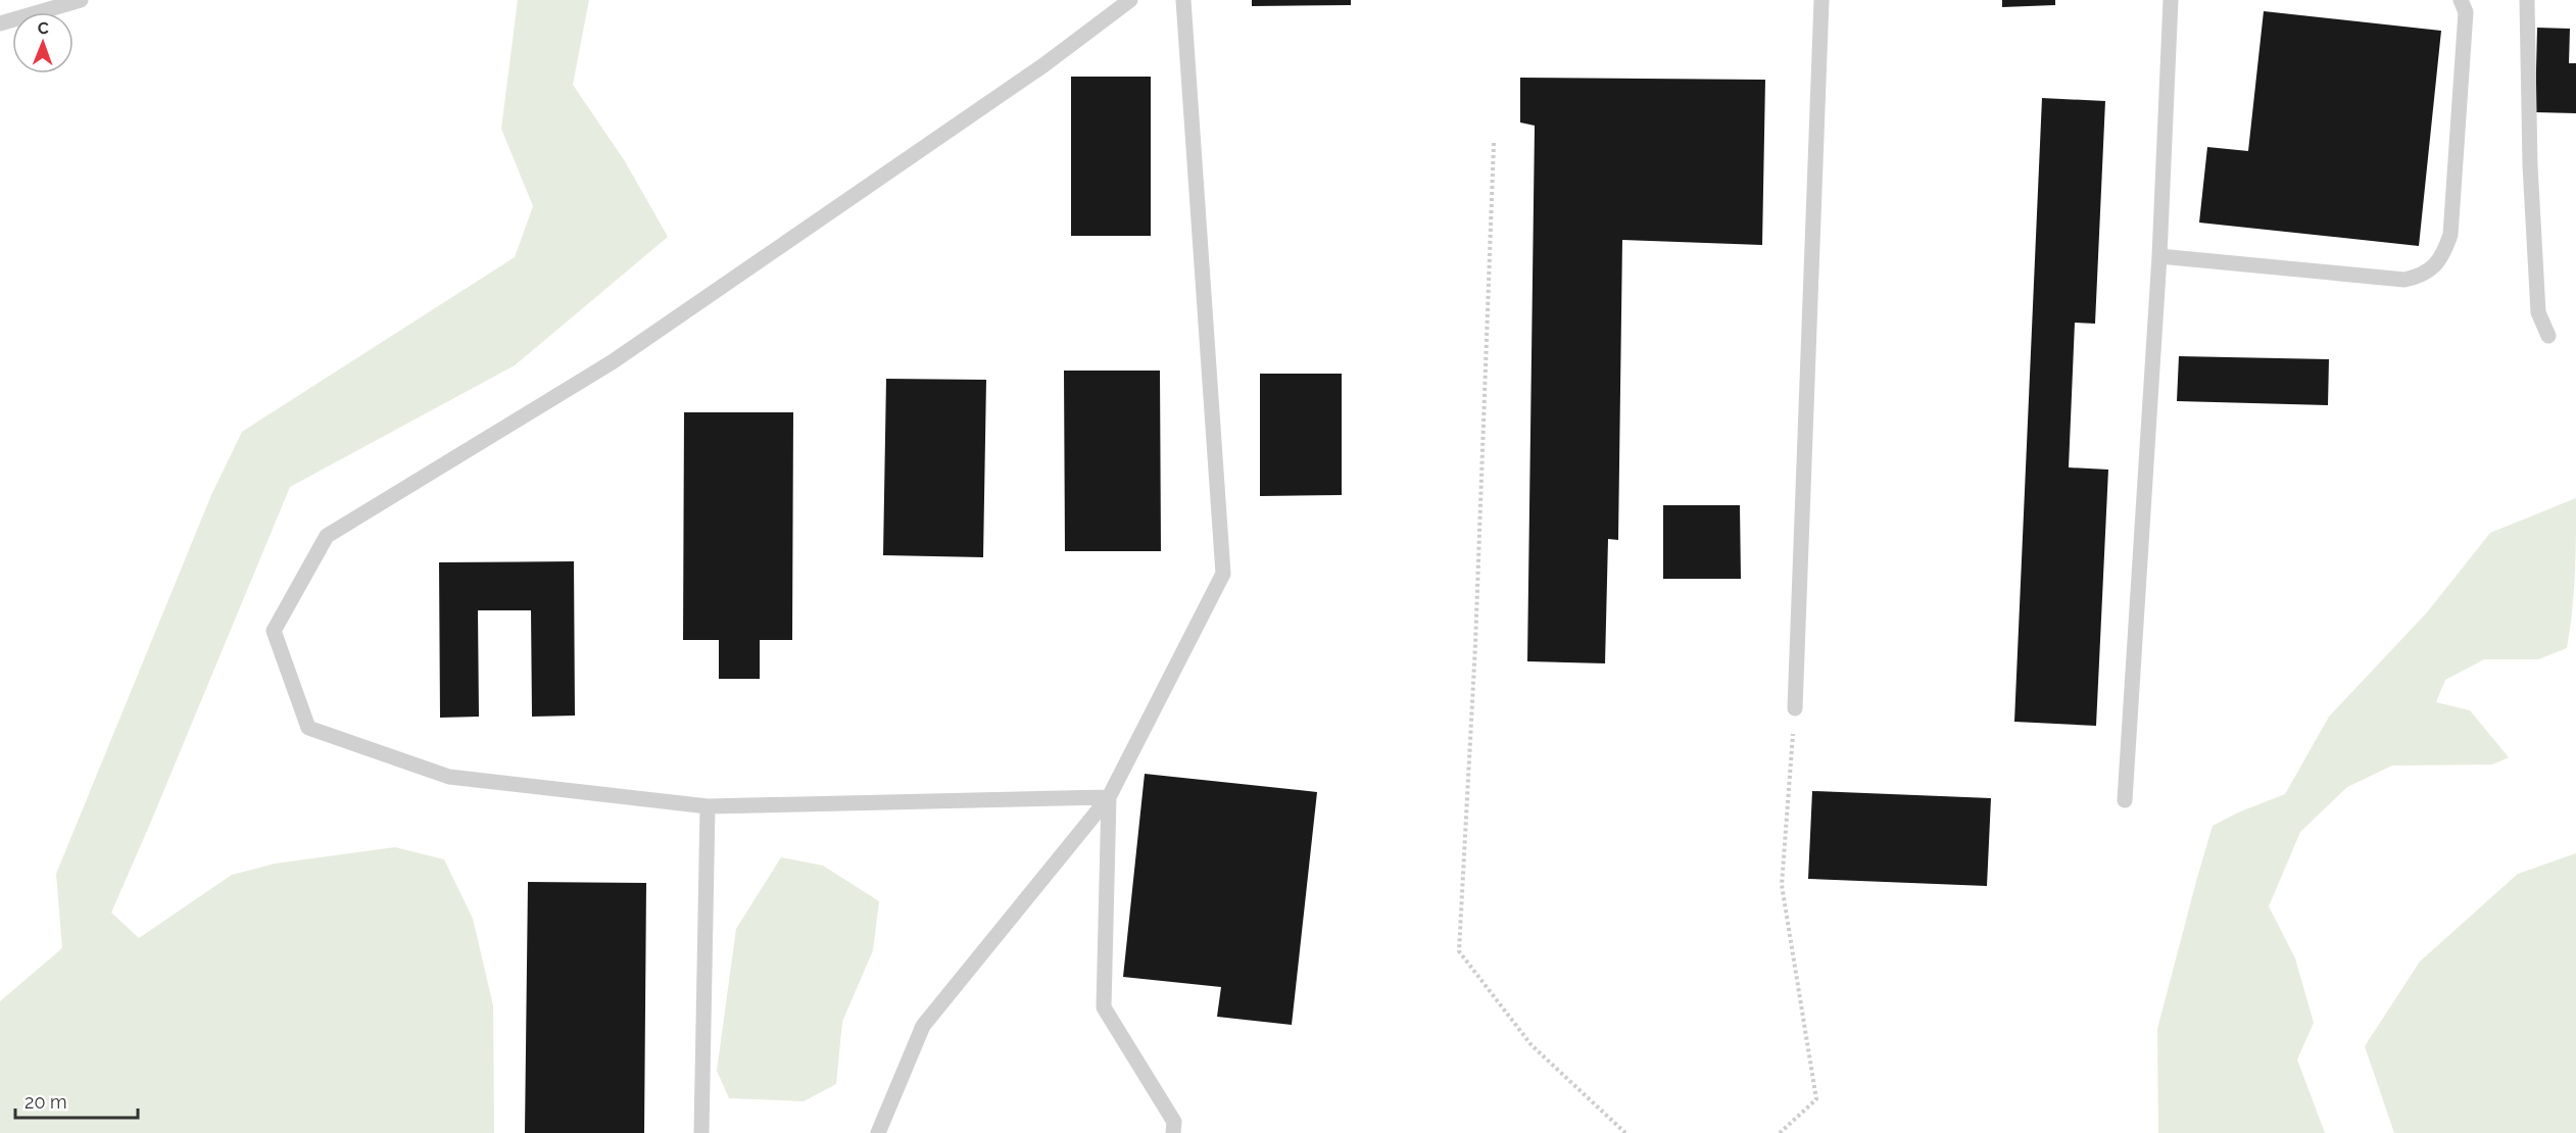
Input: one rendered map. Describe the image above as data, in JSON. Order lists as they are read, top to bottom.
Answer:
{
  "scale_bar": "20 m",
  "north": "top"
}
